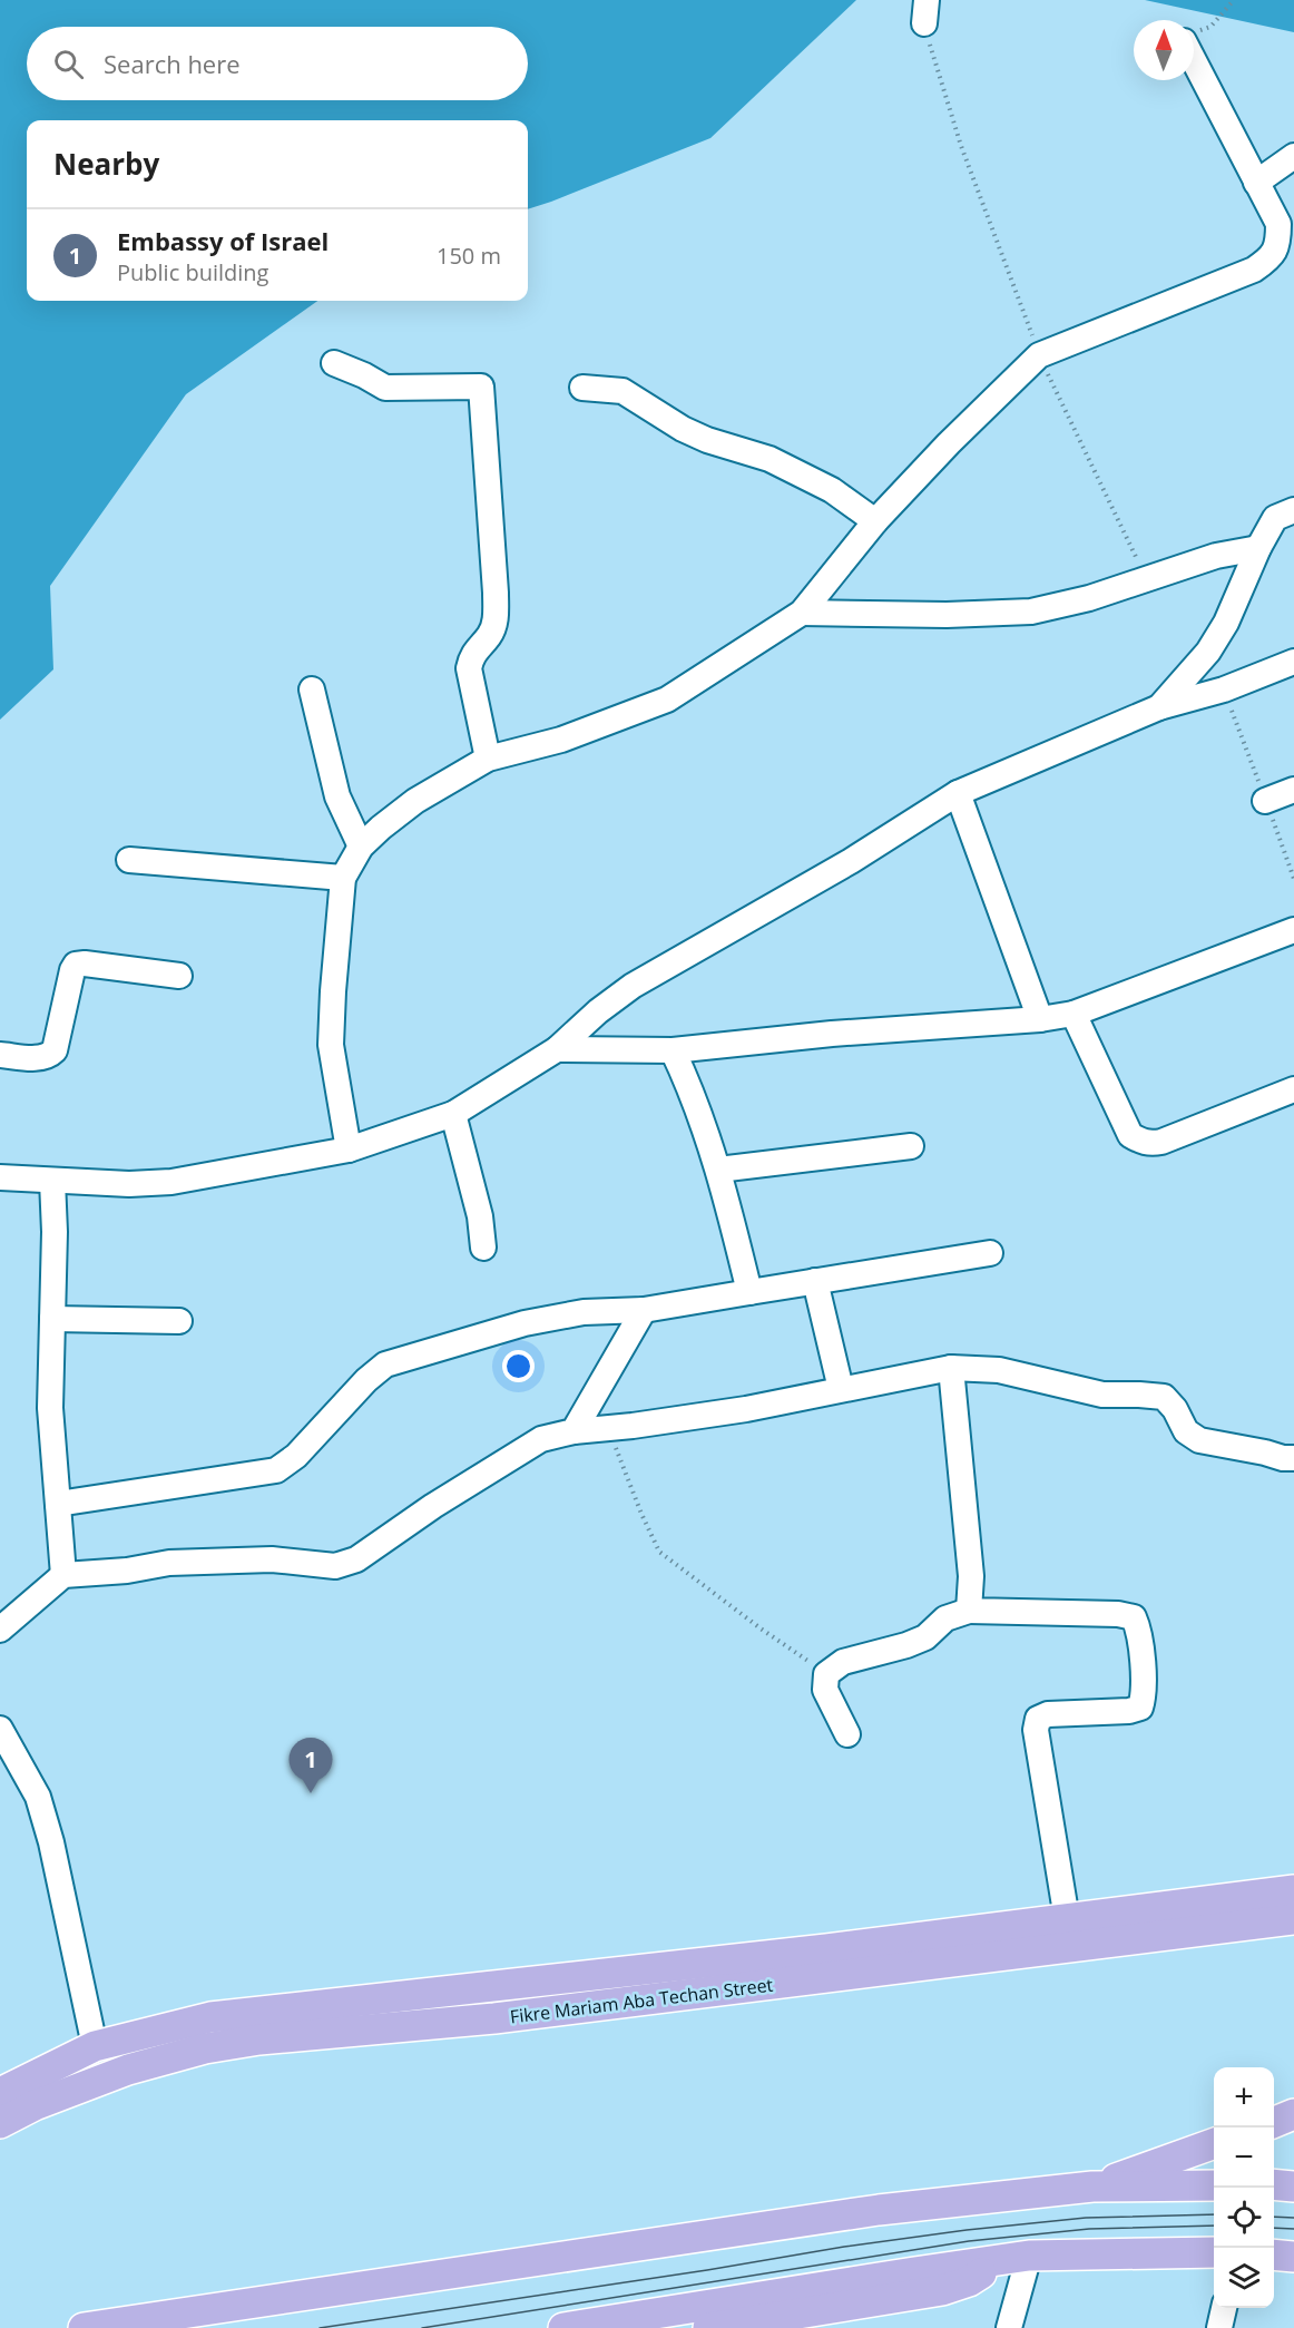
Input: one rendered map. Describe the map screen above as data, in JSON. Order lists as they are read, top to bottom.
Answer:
{
  "streets": {
    "main road": ["Fikre Mariam Aba Techan Street"]
  },
  "north": "top",
  "page": {
    "search": "Search here",
    "heading": "Nearby",
    "list": [
      {
        "mark": "1",
        "name": "Embassy of Israel",
        "note": "Public building",
        "value": "150 m"
      }
    ],
    "pins": "1",
    "map_buttons": ["+", "−"]
  }
}
